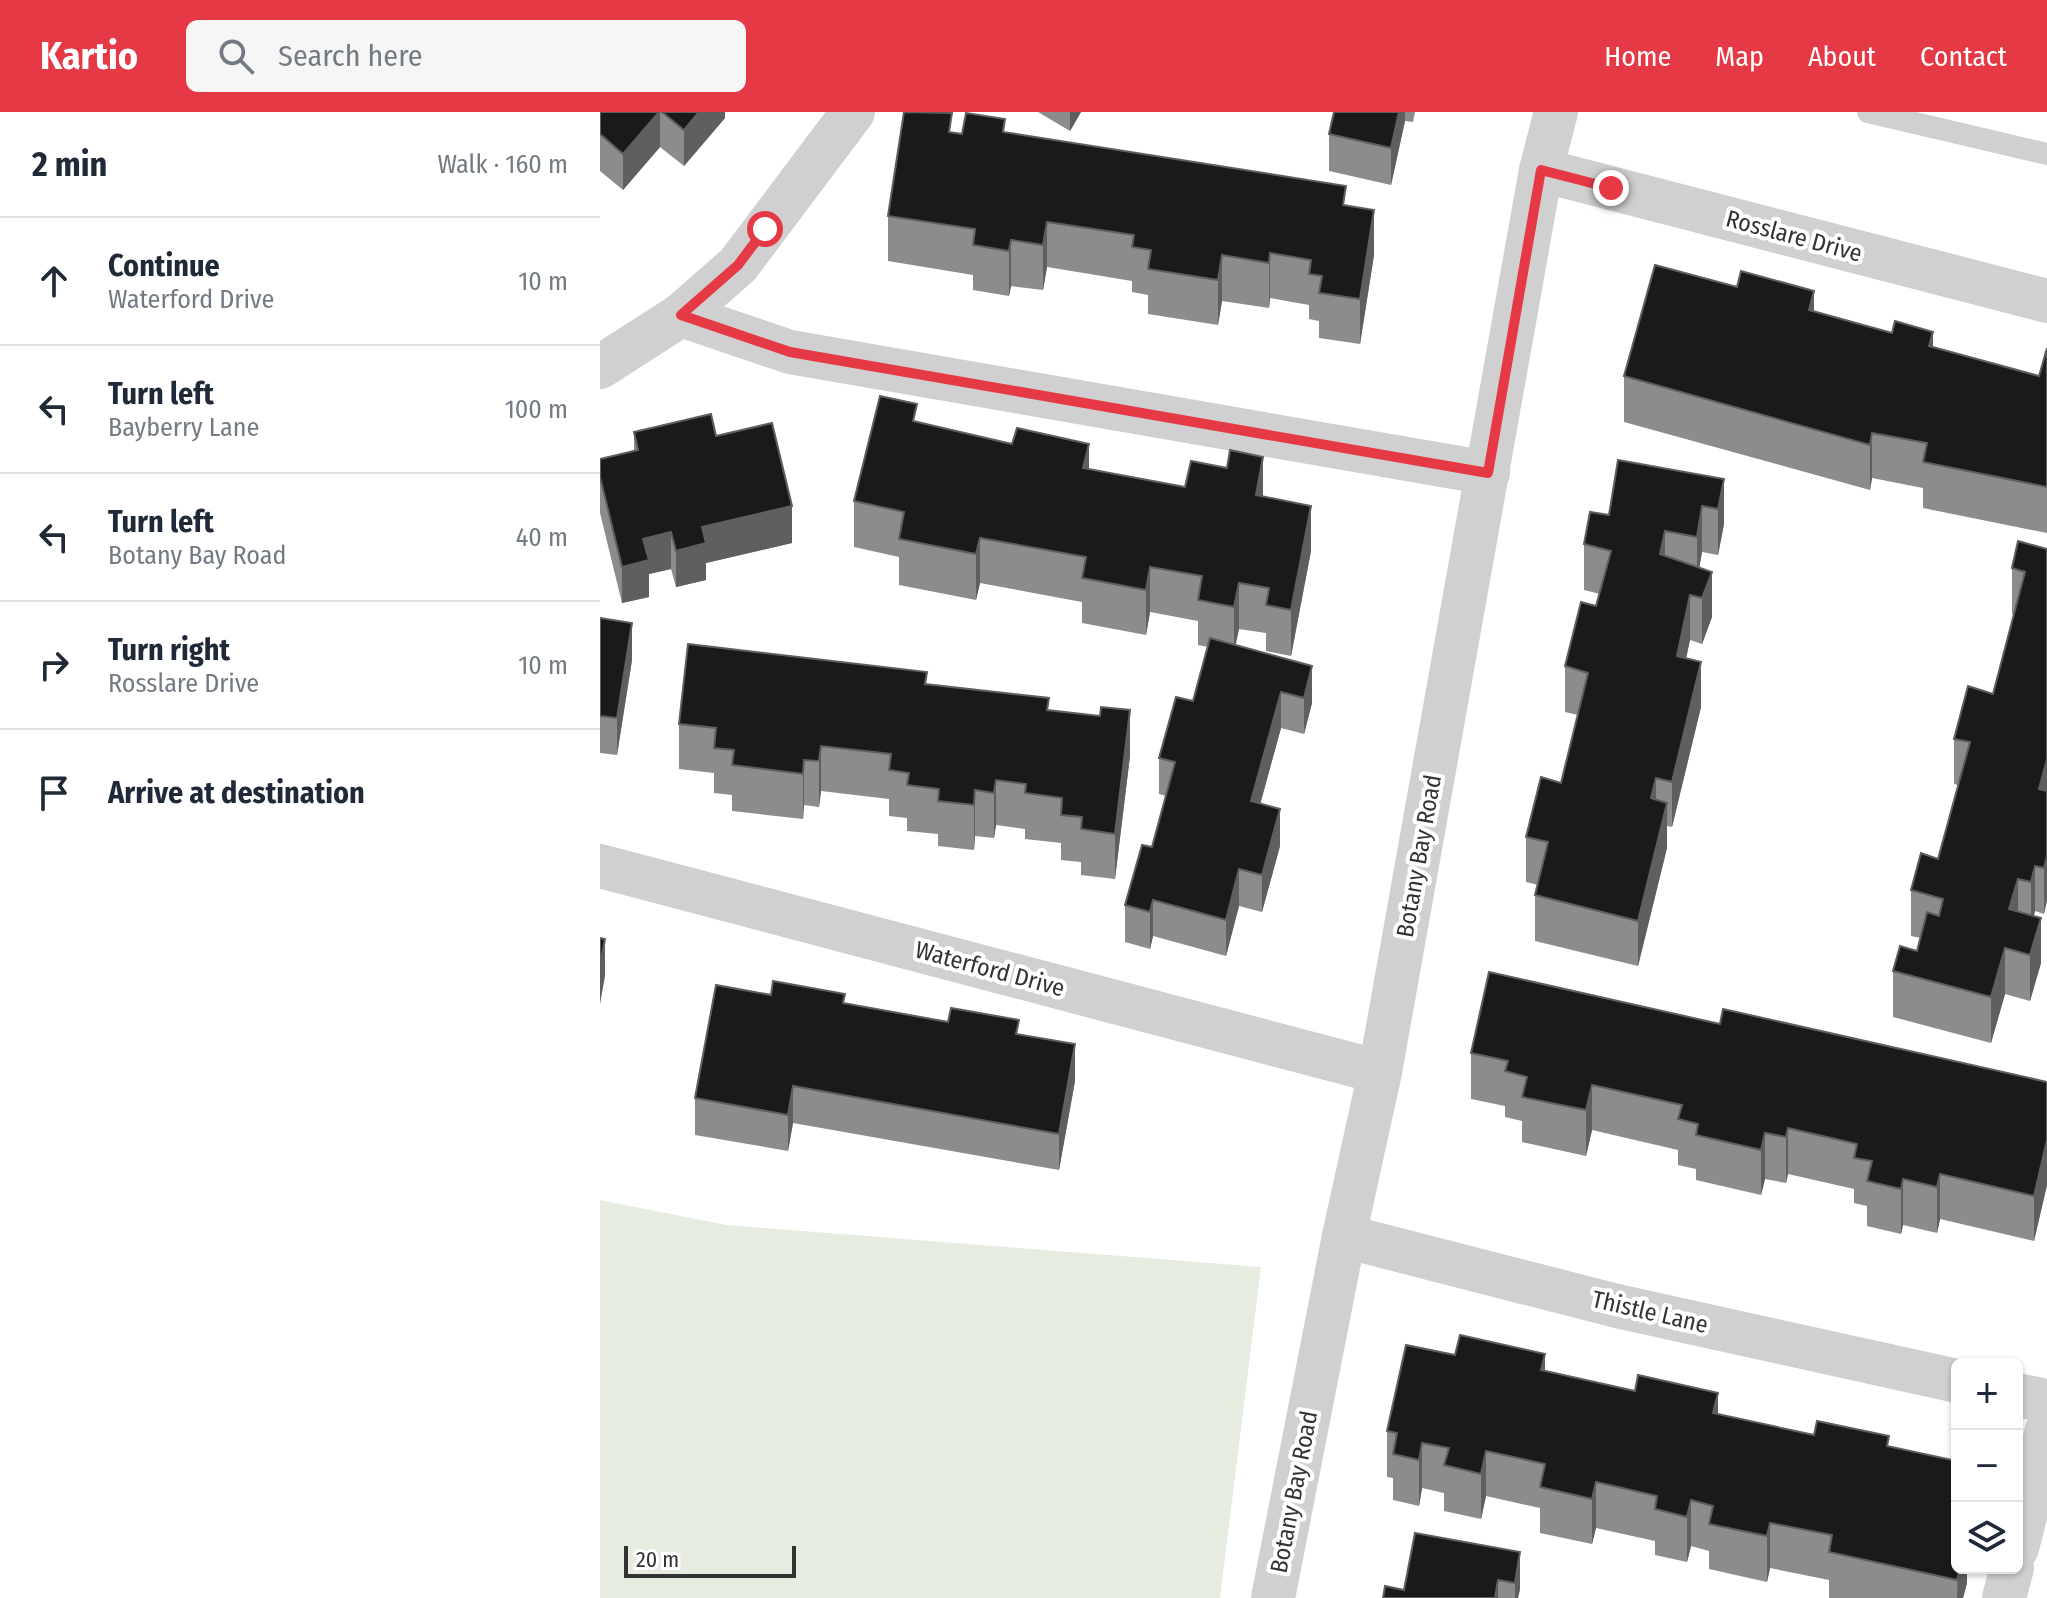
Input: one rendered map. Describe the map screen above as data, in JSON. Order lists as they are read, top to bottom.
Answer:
{
  "streets": {
    "street": [
      "Rosslare Drive",
      "Botany Bay Road",
      "Waterford Drive",
      "Thistle Lane"
    ]
  },
  "crossings": [
    ["Rosslare Drive", "Botany Bay Road"],
    ["Botany Bay Road", "Waterford Drive"],
    ["Botany Bay Road", "Thistle Lane"]
  ],
  "scale_bar": "20 m",
  "page": {
    "header": "Kartio",
    "search": "Search here",
    "nav": [
      "Home",
      "Map",
      "About",
      "Contact"
    ],
    "heading": ["2 min", "Walk · 160 m"],
    "list": [
      ["Continue", "Waterford Drive", "10 m"],
      ["Turn left", "Bayberry Lane", "100 m"],
      ["Turn left", "Botany Bay Road", "40 m"],
      ["Turn right", "Rosslare Drive", "10 m"],
      "Arrive at destination"
    ],
    "map_buttons": ["+", "−"],
    "scale": "20 m"
  }
}
